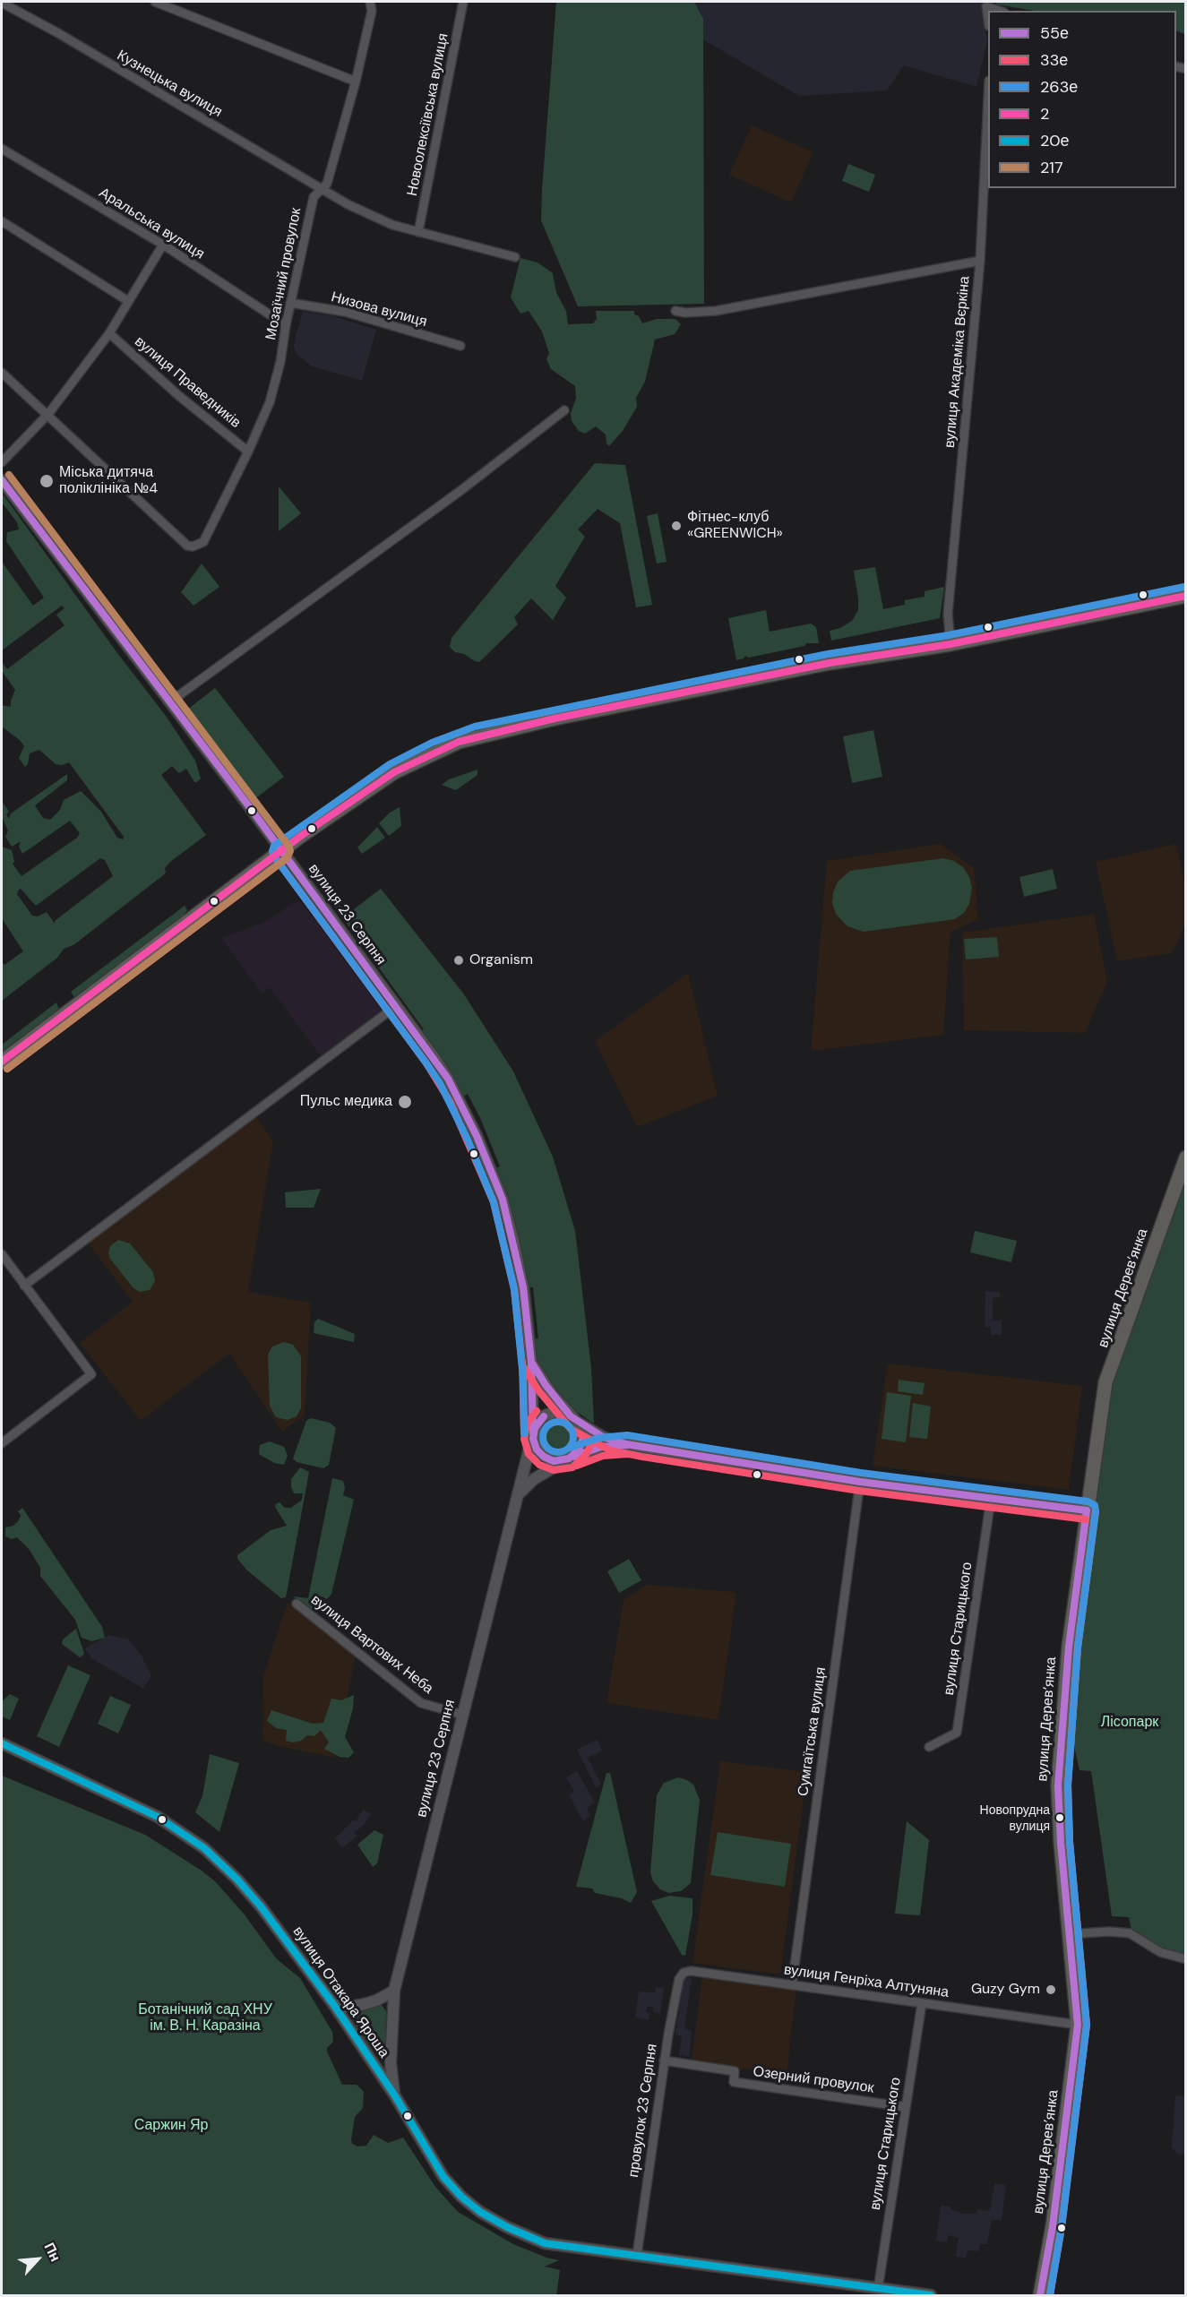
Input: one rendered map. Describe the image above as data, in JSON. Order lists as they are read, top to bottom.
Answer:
{
  "streets": {
    "main road": ["вулиця Дерев’янка"],
    "street": [
      "Кузнецька вулиця",
      "Новоолексіївська вулиця",
      "Аральська вулиця",
      "Мозаїчний провулок",
      "Низова вулиця",
      "вулиця Академіка Вєркіна",
      "вулиця Праведників",
      "вулиця 23 Серпня",
      "вулиця Старицького",
      "вулиця Вартових Неба",
      "Сумгаїтська вулиця",
      "вулиця Генріха Алтуняна",
      "вулиця Отакара Яроша",
      "Озерний провулок",
      "провулок 23 Серпня"
    ]
  },
  "crossings": [
    ["Кузнецька вулиця", "Новоолексіївська вулиця"],
    ["Кузнецька вулиця", "Мозаїчний провулок"],
    ["Аральська вулиця", "Мозаїчний провулок"],
    ["Мозаїчний провулок", "Низова вулиця"],
    ["Мозаїчний провулок", "вулиця Праведників"],
    ["вулиця 23 Серпня", "вулиця Вартових Неба"],
    ["вулиця 23 Серпня", "вулиця Отакара Яроша"],
    ["вулиця Дерев’янка", "вулиця Генріха Алтуняна"],
    ["вулиця Старицького", "вулиця Генріха Алтуняна"],
    ["вулиця Старицького", "вулиця Отакара Яроша"],
    ["вулиця Старицького", "Озерний провулок"],
    ["Сумгаїтська вулиця", "вулиця Генріха Алтуняна"],
    ["вулиця Генріха Алтуняна", "провулок 23 Серпня"],
    ["вулиця Отакара Яроша", "провулок 23 Серпня"],
    ["Озерний провулок", "провулок 23 Серпня"]
  ],
  "parks": ["Лісопарк", "Ботанічний сад ХНУ ім. В. Н. Каразіна", "Саржин Яр"],
  "places": [
    "Міська дитяча поліклініка №4",
    "Фітнес-клуб «GREENWICH»",
    "Organism",
    "Пульс медика",
    "Новопрудна вулиця",
    "Guzy Gym"
  ],
  "lines": [
    "transit line 217",
    "transit line 55е",
    "transit line 263е",
    "transit line 2",
    "transit line 33е",
    "transit line 20е"
  ],
  "legend": [
    "55е",
    "33е",
    "263е",
    "2",
    "20е",
    "217"
  ],
  "north": "top right"
}
